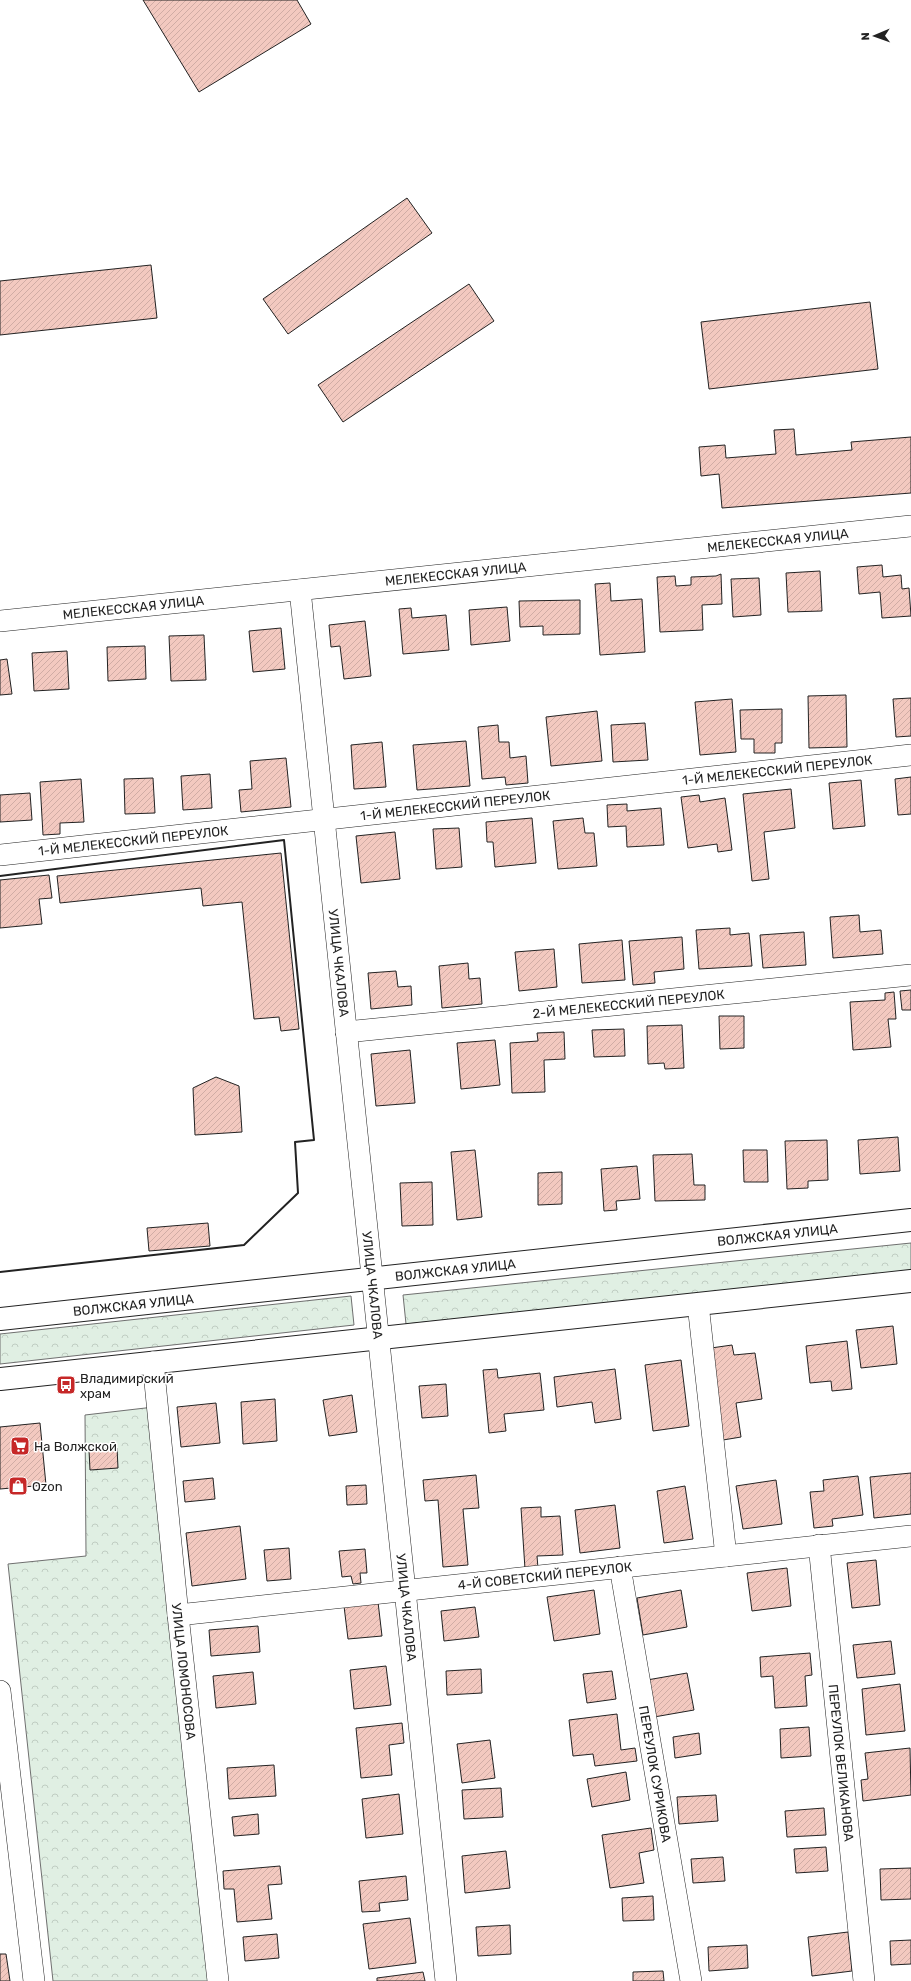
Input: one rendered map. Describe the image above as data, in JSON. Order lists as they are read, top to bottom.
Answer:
{
  "streets": {
    "main road": ["ВОЛЖСКАЯ УЛИЦА"],
    "street": [
      "МЕЛЕКЕССКАЯ УЛИЦА",
      "1-Й МЕЛЕКЕССКИЙ ПЕРЕУЛОК",
      "УЛИЦА ЧКАЛОВА",
      "2-Й МЕЛЕКЕССКИЙ ПЕРЕУЛОК",
      "4-Й СОВЕТСКИЙ ПЕРЕУЛОК",
      "УЛИЦА ЛОМОНОСОВА",
      "ПЕРЕУЛОК ВЕЛИКАНОВА",
      "ПЕРЕУЛОК СУРИКОВА"
    ]
  },
  "crossings": [
    ["МЕЛЕКЕССКАЯ УЛИЦА", "УЛИЦА ЧКАЛОВА"],
    ["1-Й МЕЛЕКЕССКИЙ ПЕРЕУЛОК", "УЛИЦА ЧКАЛОВА"],
    ["УЛИЦА ЧКАЛОВА", "2-Й МЕЛЕКЕССКИЙ ПЕРЕУЛОК"],
    ["УЛИЦА ЧКАЛОВА", "ВОЛЖСКАЯ УЛИЦА"],
    ["УЛИЦА ЧКАЛОВА", "4-Й СОВЕТСКИЙ ПЕРЕУЛОК"],
    ["4-Й СОВЕТСКИЙ ПЕРЕУЛОК", "УЛИЦА ЛОМОНОСОВА"],
    ["4-Й СОВЕТСКИЙ ПЕРЕУЛОК", "ПЕРЕУЛОК ВЕЛИКАНОВА"],
    ["4-Й СОВЕТСКИЙ ПЕРЕУЛОК", "ПЕРЕУЛОК СУРИКОВА"]
  ],
  "places": {
    "bus stop": ["Владимирский храм"],
    "supermarket": ["На Волжской"],
    "shop": ["Ozon"]
  },
  "north": "left"
}
